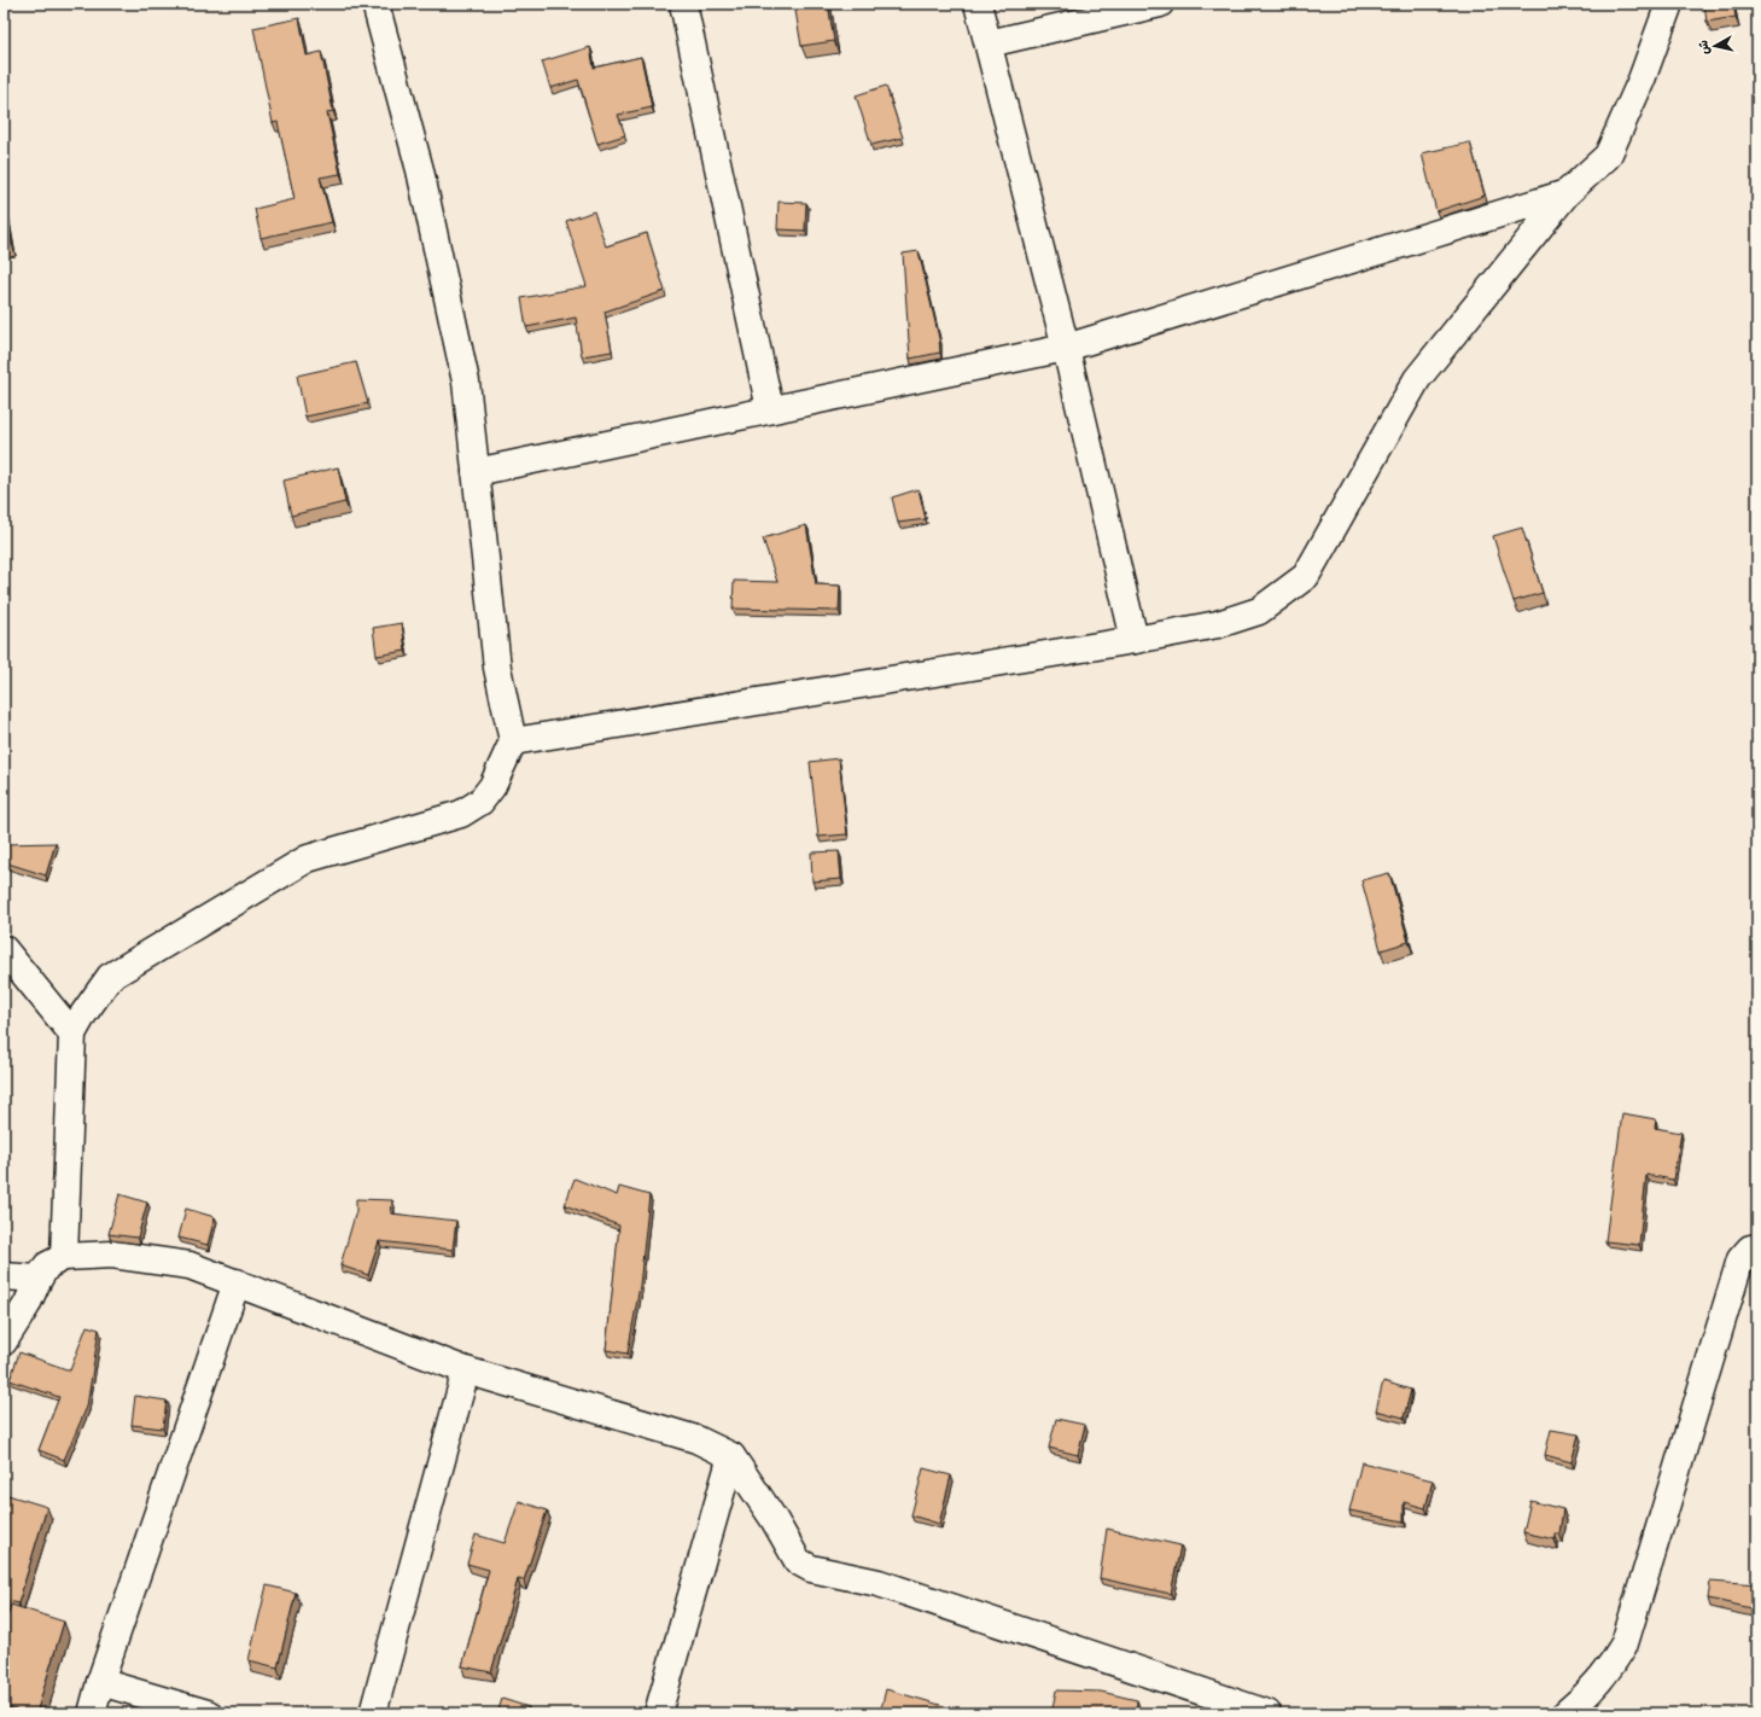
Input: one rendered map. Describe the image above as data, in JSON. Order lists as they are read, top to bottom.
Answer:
{
  "north": "left"
}
